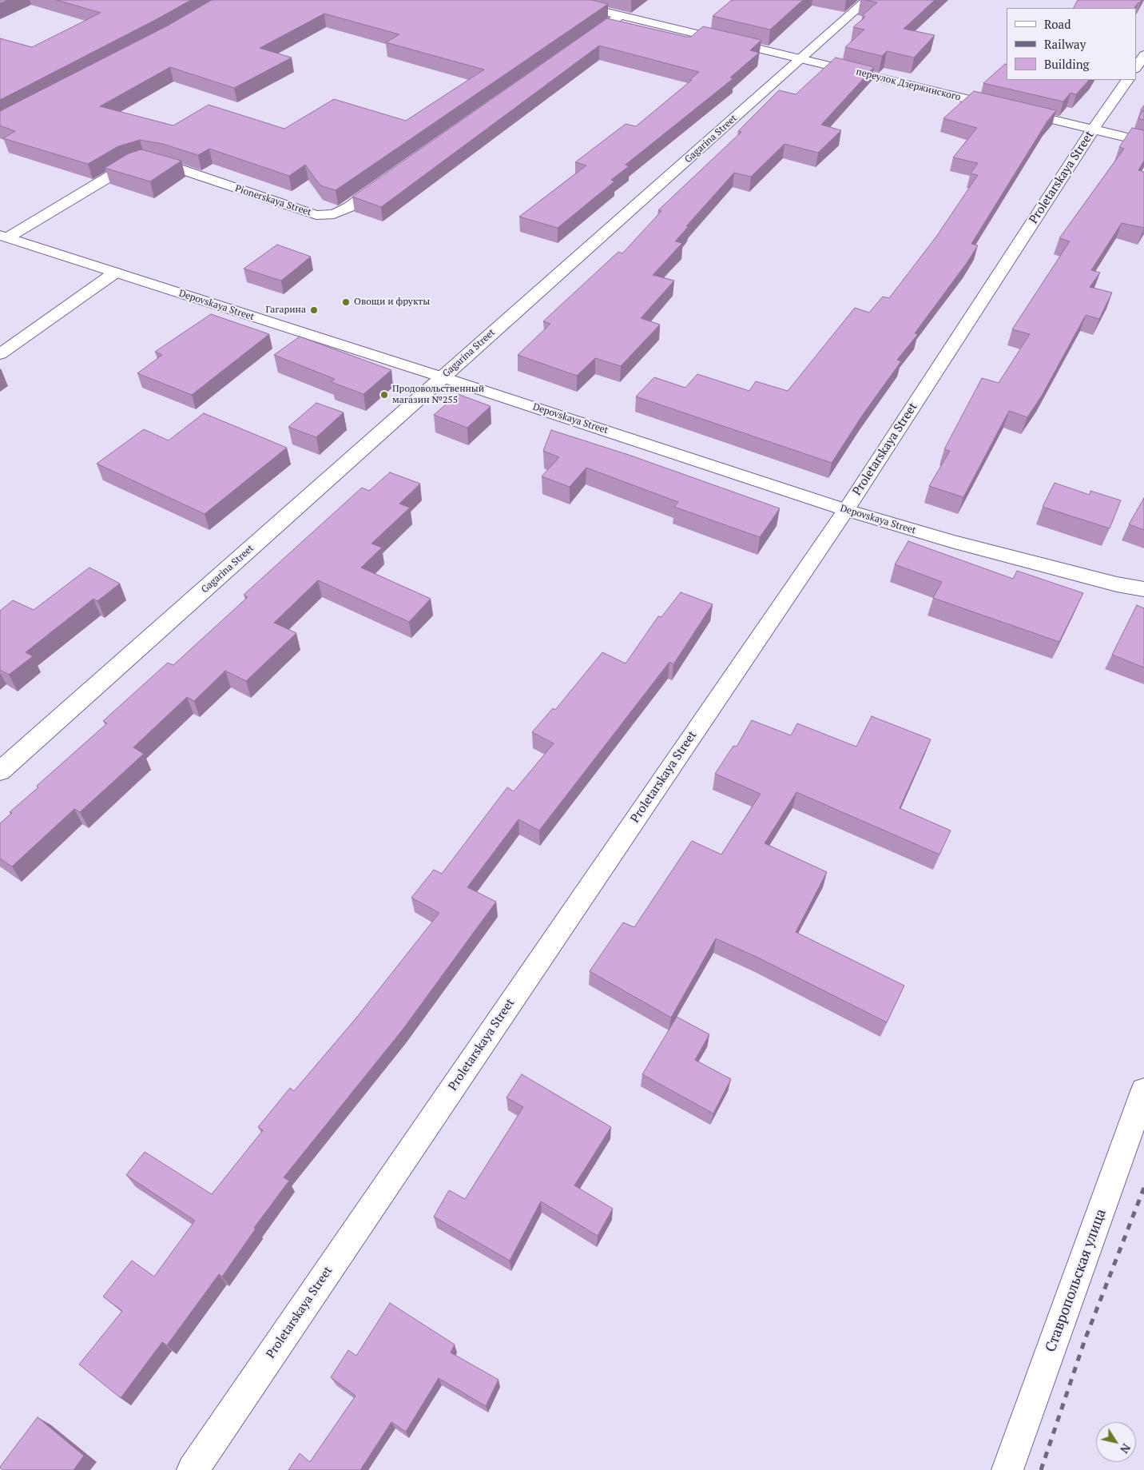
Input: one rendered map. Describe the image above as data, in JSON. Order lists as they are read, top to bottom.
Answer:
{
  "streets": {
    "street": [
      "переулок Дзержинского",
      "Gagarina Street",
      "Proletarskaya Street",
      "Pionerskaya Street",
      "Depovskaya Street",
      "Ставропольская улица"
    ]
  },
  "crossings": [
    ["переулок Дзержинского", "Gagarina Street"],
    ["переулок Дзержинского", "Proletarskaya Street"],
    ["Gagarina Street", "Depovskaya Street"],
    ["Proletarskaya Street", "Depovskaya Street"],
    ["Pionerskaya Street", "Depovskaya Street"]
  ],
  "places": ["Овощи и фрукты", "Гагарина", "Продовольственный магазин №255"],
  "legend": ["Road", "Railway", "Building"],
  "north": "bottom right"
}
